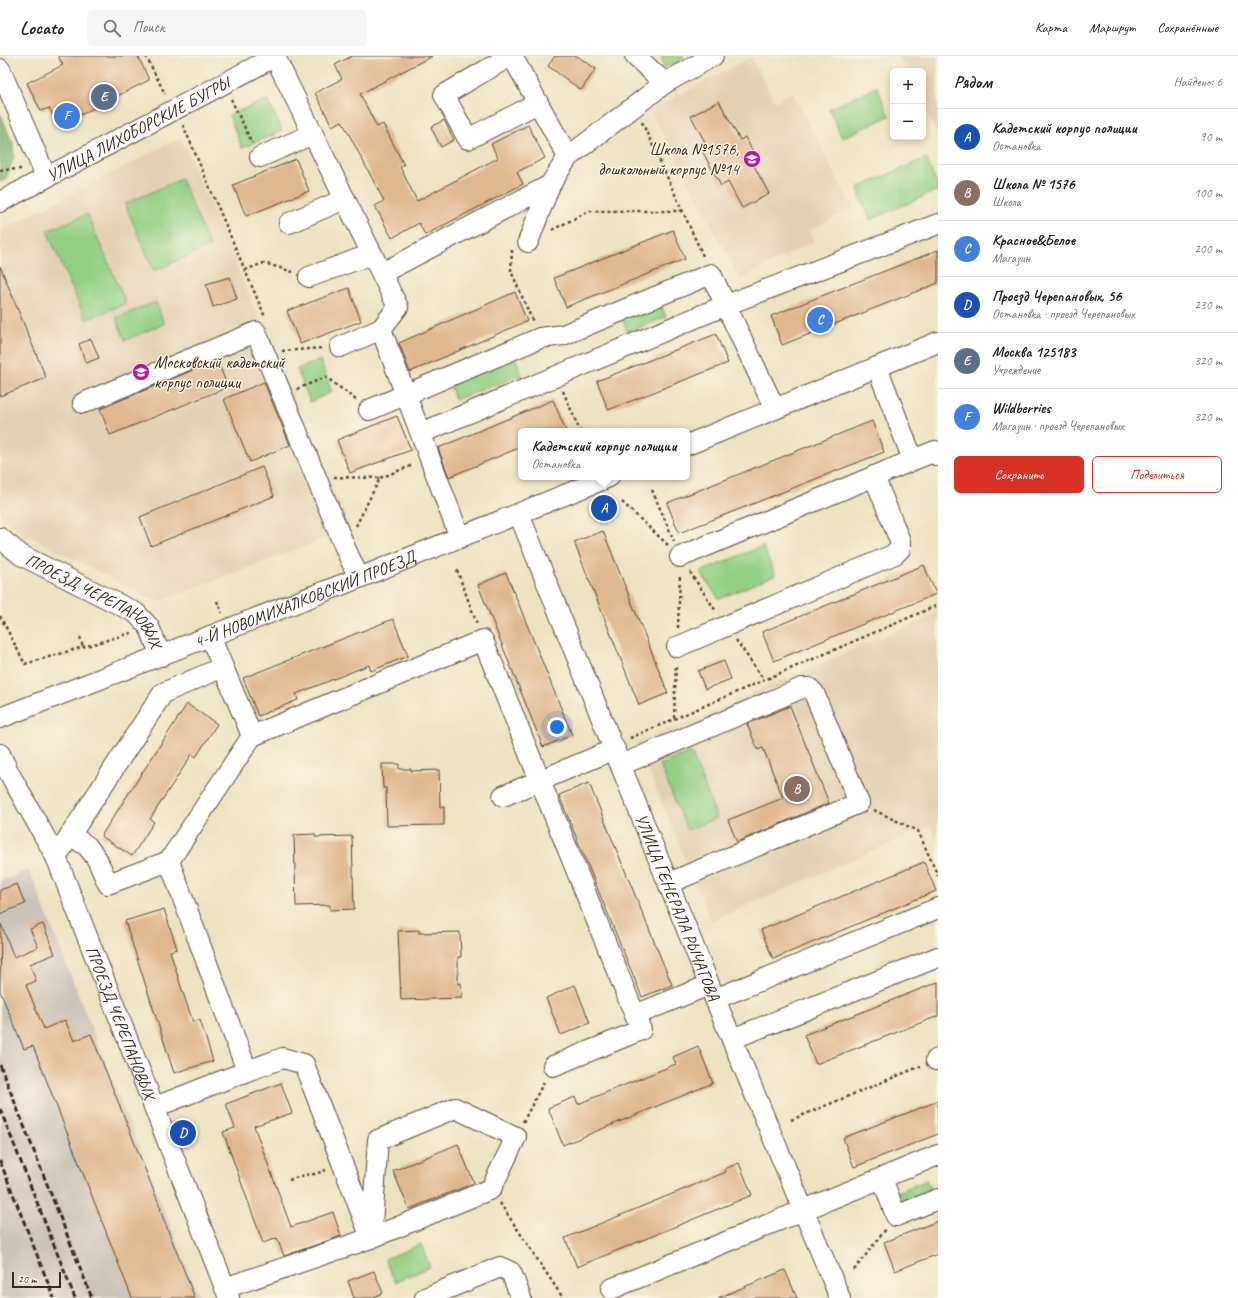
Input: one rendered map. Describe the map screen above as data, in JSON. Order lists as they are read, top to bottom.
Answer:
{
  "streets": {
    "street": [
      "УЛИЦА ЛИХОБОРСКИЕ БУГРЫ",
      "4-Й НОВОМИХАЛКОВСКИЙ ПРОЕЗД",
      "ПРОЕЗД ЧЕРЕПАНОВЫХ",
      "УЛИЦА ГЕНЕРАЛА РЫЧАГОВА"
    ]
  },
  "crossings": [
    ["4-Й НОВОМИХАЛКОВСКИЙ ПРОЕЗД", "ПРОЕЗД ЧЕРЕПАНОВЫХ"],
    ["4-Й НОВОМИХАЛКОВСКИЙ ПРОЕЗД", "УЛИЦА ГЕНЕРАЛА РЫЧАГОВА"]
  ],
  "places": {
    "school or university": ["Школа №1576, дошкольный корпус №14", "Московский кадетский корпус полиции"]
  },
  "scale_bar": "20 m",
  "page": {
    "header": "Locato",
    "search": "Поиск",
    "nav": ["Карта", "Маршрут", "Сохранённые"],
    "heading": ["Рядом", "Найдено: 6"],
    "map_buttons": ["+", "−"],
    "pins": [
      "E",
      "F",
      "C",
      "A",
      "B",
      "D"
    ],
    "list": [
      {
        "mark": "A",
        "name": "Кадетский корпус полиции",
        "note": "Остановка",
        "value": "90 m"
      },
      {
        "mark": "B",
        "name": "Школа № 1576",
        "note": "Школа",
        "value": "100 m"
      },
      {
        "mark": "C",
        "name": "Красное&Белое",
        "note": "Магазин",
        "value": "200 m"
      },
      {
        "mark": "D",
        "name": "Проезд Черепановых, 56",
        "note": "Остановка · проезд Черепановых",
        "value": "230 m"
      },
      {
        "mark": "E",
        "name": "Москва 125183",
        "note": "Учреждение",
        "value": "320 m"
      },
      {
        "mark": "F",
        "name": "Wildberries",
        "note": "Магазин · проезд Черепановых",
        "value": "320 m"
      }
    ],
    "popup": ["Кадетский корпус полиции", "Остановка"],
    "buttons": ["Сохранить", "Поделиться"],
    "scale": "20 m"
  }
}
